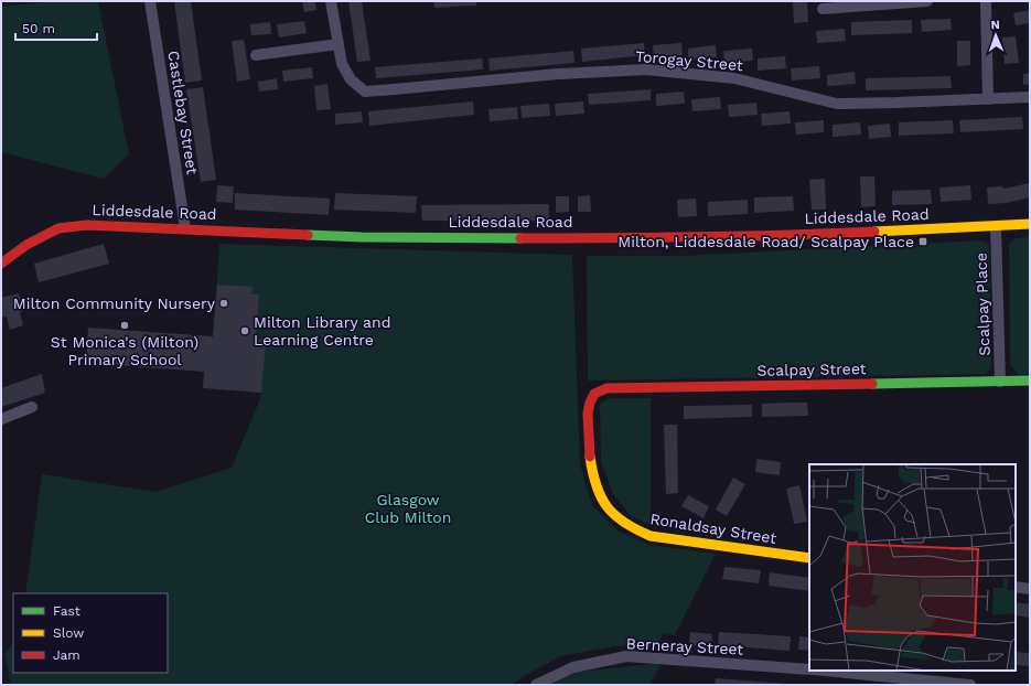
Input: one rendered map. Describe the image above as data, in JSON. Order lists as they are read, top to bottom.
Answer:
{
  "streets": {
    "street": [
      "Torogay Street",
      "Castlebay Street",
      "Liddesdale Road",
      "Scalpay Place",
      "Scalpay Street",
      "Ronaldsay Street",
      "Berneray Street"
    ]
  },
  "crossings": [
    ["Castlebay Street", "Liddesdale Road"],
    ["Liddesdale Road", "Scalpay Place"],
    ["Scalpay Place", "Scalpay Street"],
    ["Scalpay Street", "Ronaldsay Street"]
  ],
  "parks": ["Glasgow Club Milton"],
  "places": {
    "transit": ["Milton, Liddesdale Road/ Scalpay Place"],
    "other": ["Milton Community Nursery", "St Monica's (Milton) Primary School", "Milton Library and Learning Centre"]
  },
  "legend": ["Fast", "Slow", "Jam"],
  "scale_bar": "50 m",
  "north": "top"
}
